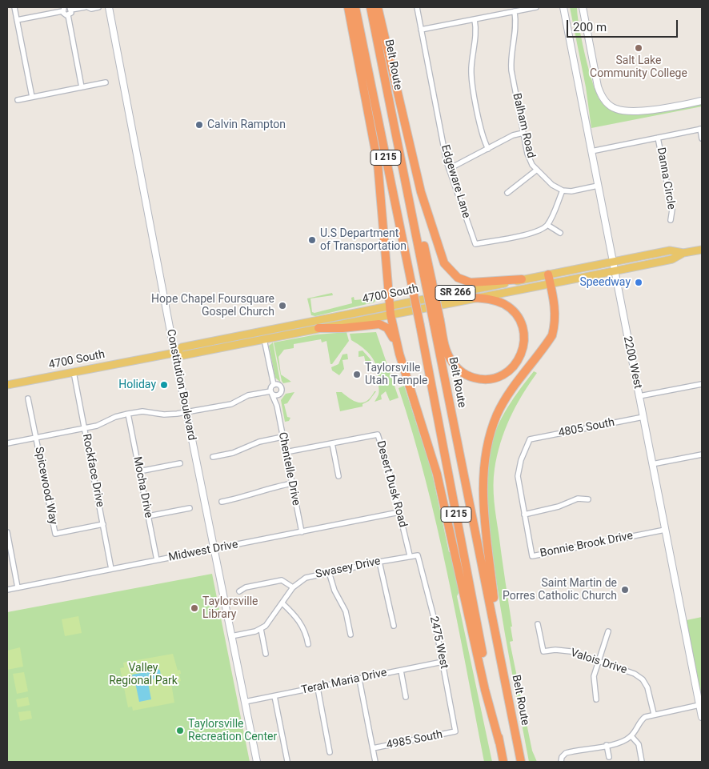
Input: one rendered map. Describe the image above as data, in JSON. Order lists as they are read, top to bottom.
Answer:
{
  "streets": {
    "highway": ["Belt Route", "I 215"],
    "main road": ["SR 266", "4700 South"],
    "street": [
      "Balham Road",
      "Danna Circle",
      "Edgeware Lane",
      "2200 West",
      "Constitution Boulevard",
      "4805 South",
      "Chentelle Drive",
      "Rockface Drive",
      "Desert Dusk Road",
      "Spicewood Way",
      "Mocha Drive",
      "Bonnie Brook Drive",
      "Midwest Drive",
      "Swasey Drive",
      "2475 West",
      "Valois Drive",
      "Terah Maria Drive",
      "4985 South"
    ]
  },
  "crossings": [
    ["4700 South", "2200 West"],
    ["4700 South", "Constitution Boulevard"],
    ["4700 South", "Rockface Drive"],
    ["2200 West", "4805 South"],
    ["2200 West", "Bonnie Brook Drive"],
    ["Constitution Boulevard", "Midwest Drive"],
    ["Constitution Boulevard", "Terah Maria Drive"],
    ["4805 South", "Bonnie Brook Drive"],
    ["Chentelle Drive", "Desert Dusk Road"],
    ["Chentelle Drive", "Midwest Drive"],
    ["Rockface Drive", "Spicewood Way"],
    ["Rockface Drive", "Midwest Drive"],
    ["Desert Dusk Road", "Midwest Drive"],
    ["Desert Dusk Road", "Swasey Drive"],
    ["Mocha Drive", "Midwest Drive"],
    ["Swasey Drive", "2475 West"],
    ["2475 West", "Terah Maria Drive"],
    ["2475 West", "4985 South"]
  ],
  "parks": ["Valley Regional Park"],
  "places": [
    "Salt Lake Community College",
    "Calvin Rampton",
    "U.S Department of Transportation",
    "Speedway",
    "Hope Chapel Foursquare Gospel Church",
    "Taylorsville Utah Temple",
    "Holiday",
    "Saint Martin de Porres Catholic Church",
    "Taylorsville Library",
    "Taylorsville Recreation Center"
  ],
  "scale_bar": "200 m"
}
